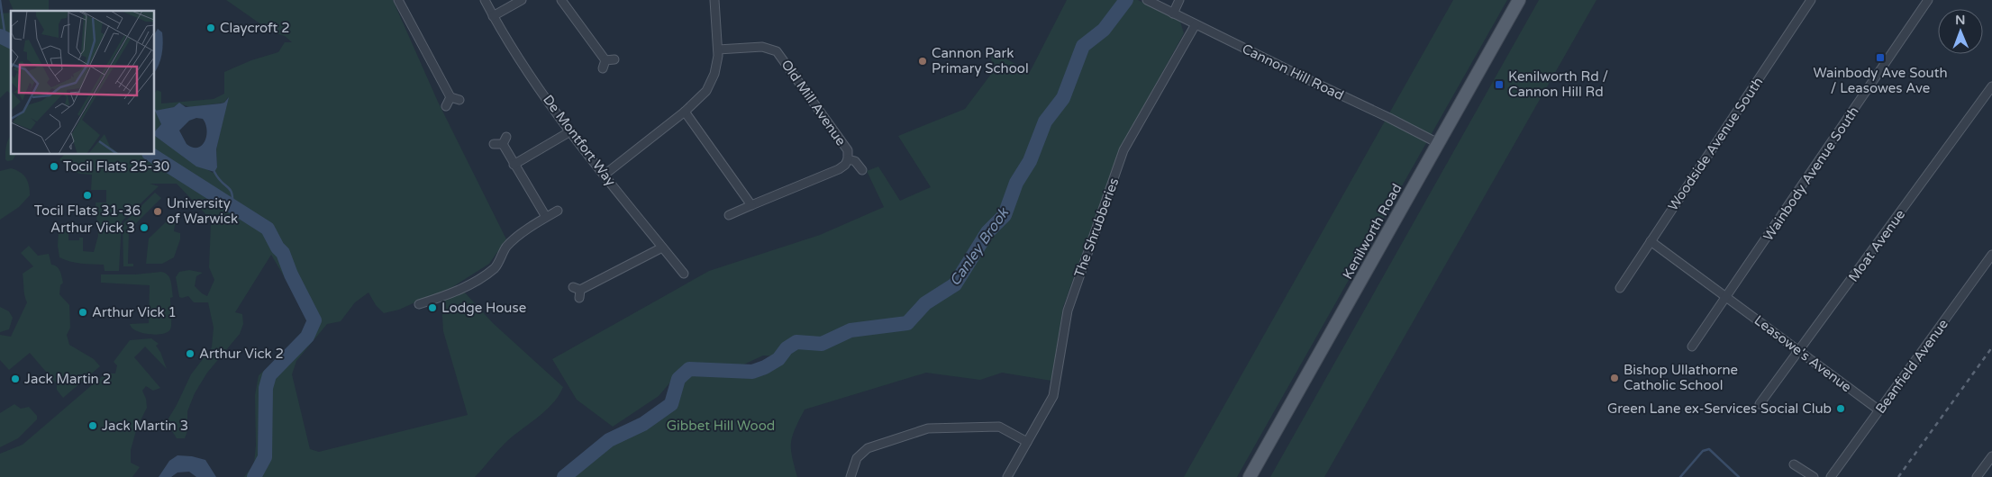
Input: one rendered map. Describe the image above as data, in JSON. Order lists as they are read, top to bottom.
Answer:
{
  "streets": {
    "main road": ["Kenilworth Road"],
    "street": [
      "Cannon Hill Road",
      "Old Mill Avenue",
      "De Montfort Way",
      "Woodside Avenue South",
      "Wainbody Avenue South",
      "The Shrubberies",
      "Moat Avenue",
      "Leasowe's Avenue",
      "Beanfield Avenue"
    ]
  },
  "crossings": [
    ["Cannon Hill Road", "The Shrubberies"],
    ["Cannon Hill Road", "Kenilworth Road"],
    ["Woodside Avenue South", "Leasowe's Avenue"],
    ["Wainbody Avenue South", "Leasowe's Avenue"],
    ["Moat Avenue", "Leasowe's Avenue"],
    ["Leasowe's Avenue", "Beanfield Avenue"]
  ],
  "water": ["Canley Brook"],
  "parks": ["Gibbet Hill Wood"],
  "places": {
    "other": [
      "Claycroft 2",
      "Cannon Park Primary School",
      "Tocil Flats 25-30",
      "Tocil Flats 31-36",
      "University of Warwick",
      "Arthur Vick 3",
      "Lodge House",
      "Arthur Vick 1",
      "Arthur Vick 2",
      "Bishop Ullathorne Catholic School",
      "Jack Martin 2",
      "Green Lane ex-Services Social Club",
      "Jack Martin 3"
    ],
    "transit": ["Wainbody Ave South / Leasowes Ave", "Kenilworth Rd / Cannon Hill Rd"]
  },
  "north": "top"
}
